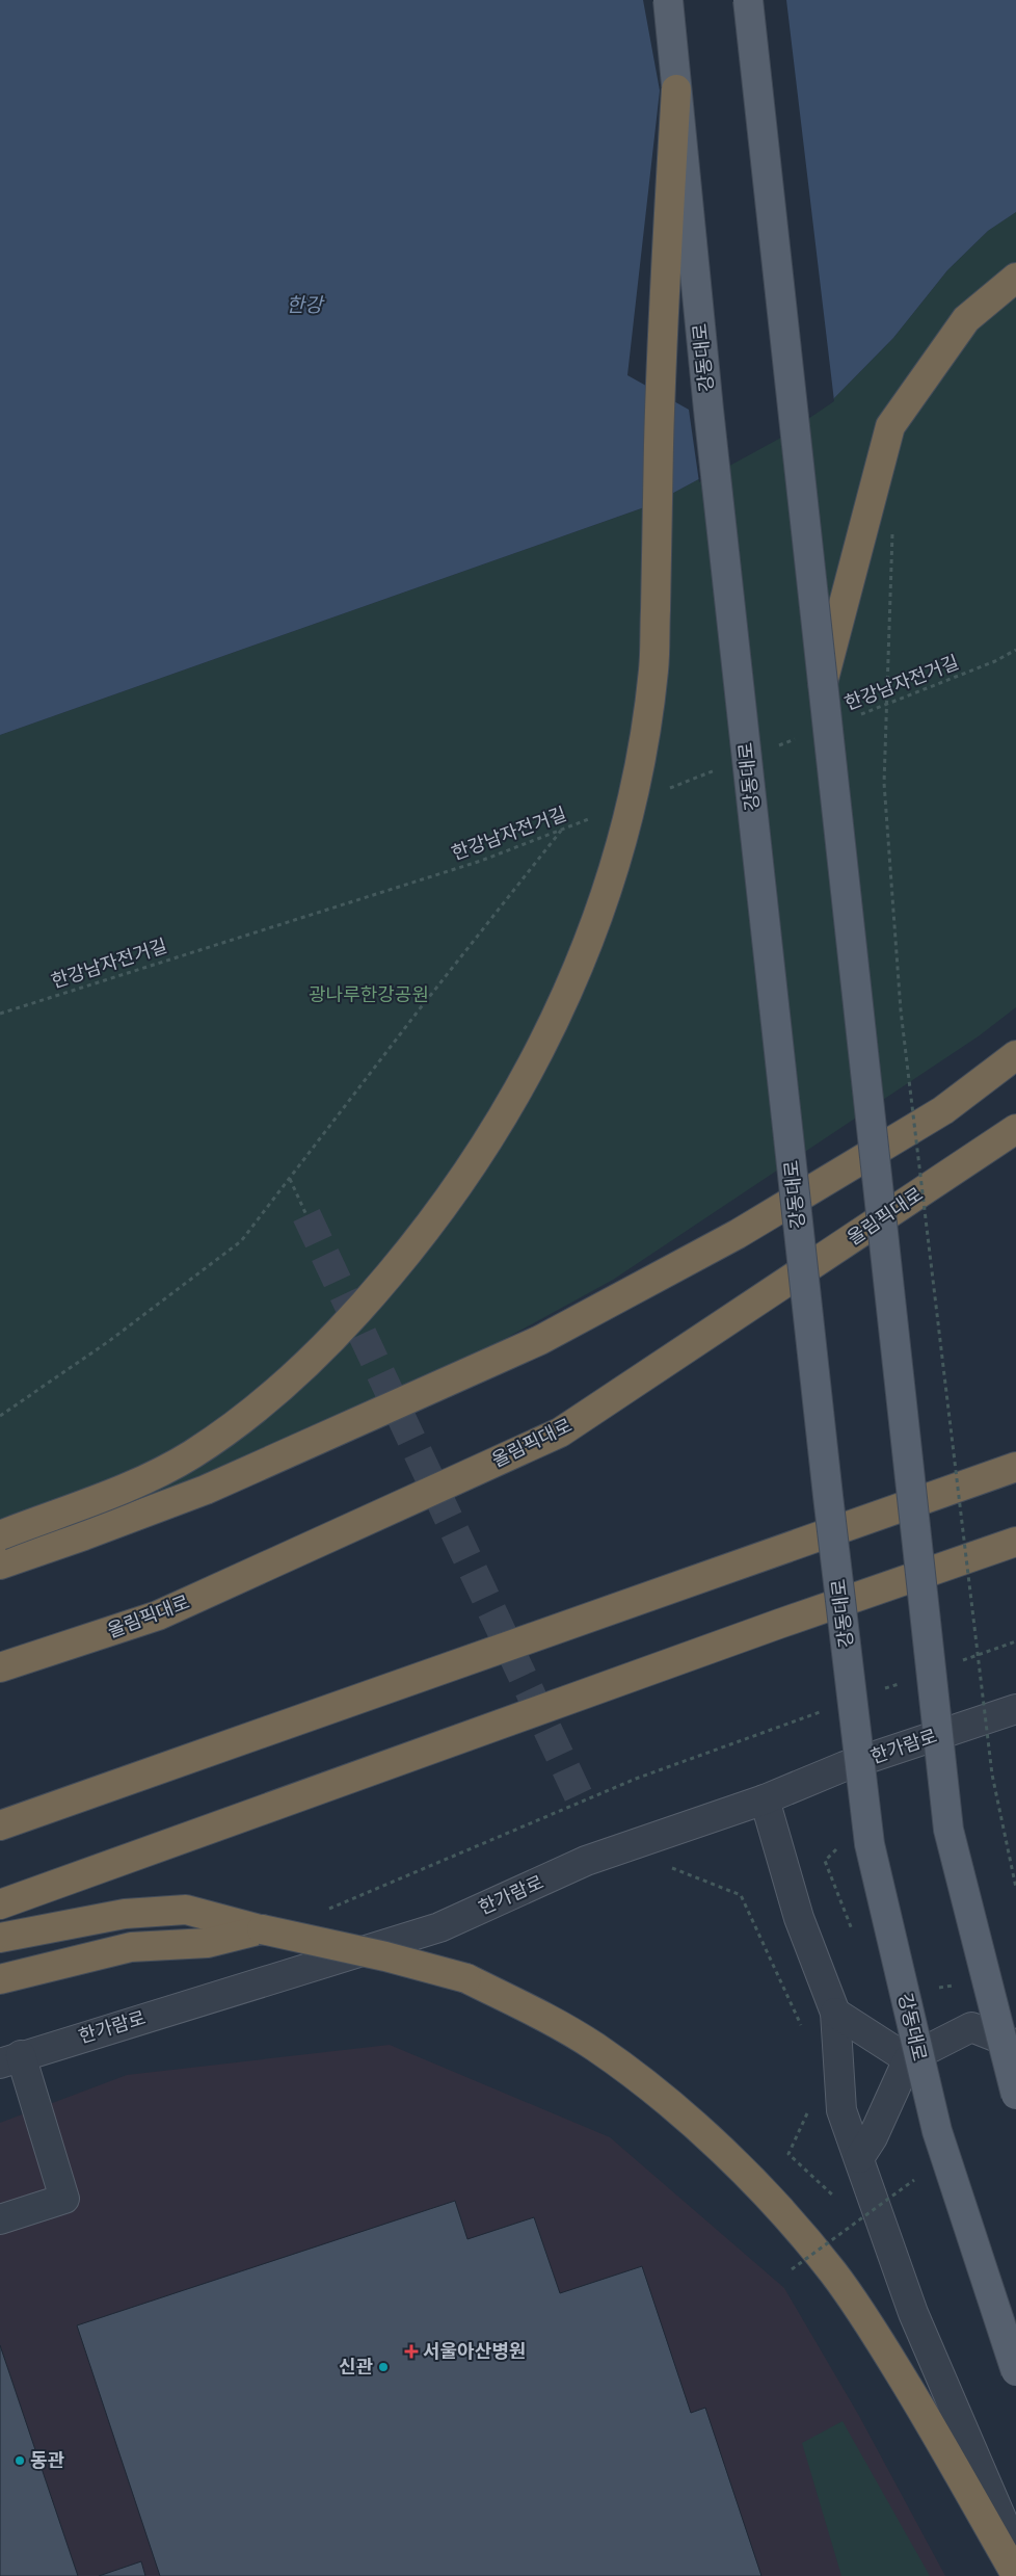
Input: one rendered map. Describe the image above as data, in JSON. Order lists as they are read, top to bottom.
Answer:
{
  "streets": {
    "highway": ["올림픽대로"],
    "main road": ["강동대로"],
    "street": ["한가람로"],
    "path": ["한강남자전거길"]
  },
  "water": ["한강"],
  "parks": ["광나루한강공원"],
  "places": {
    "health": ["서울아산병원"],
    "other": ["신관", "동관"]
  }
}
